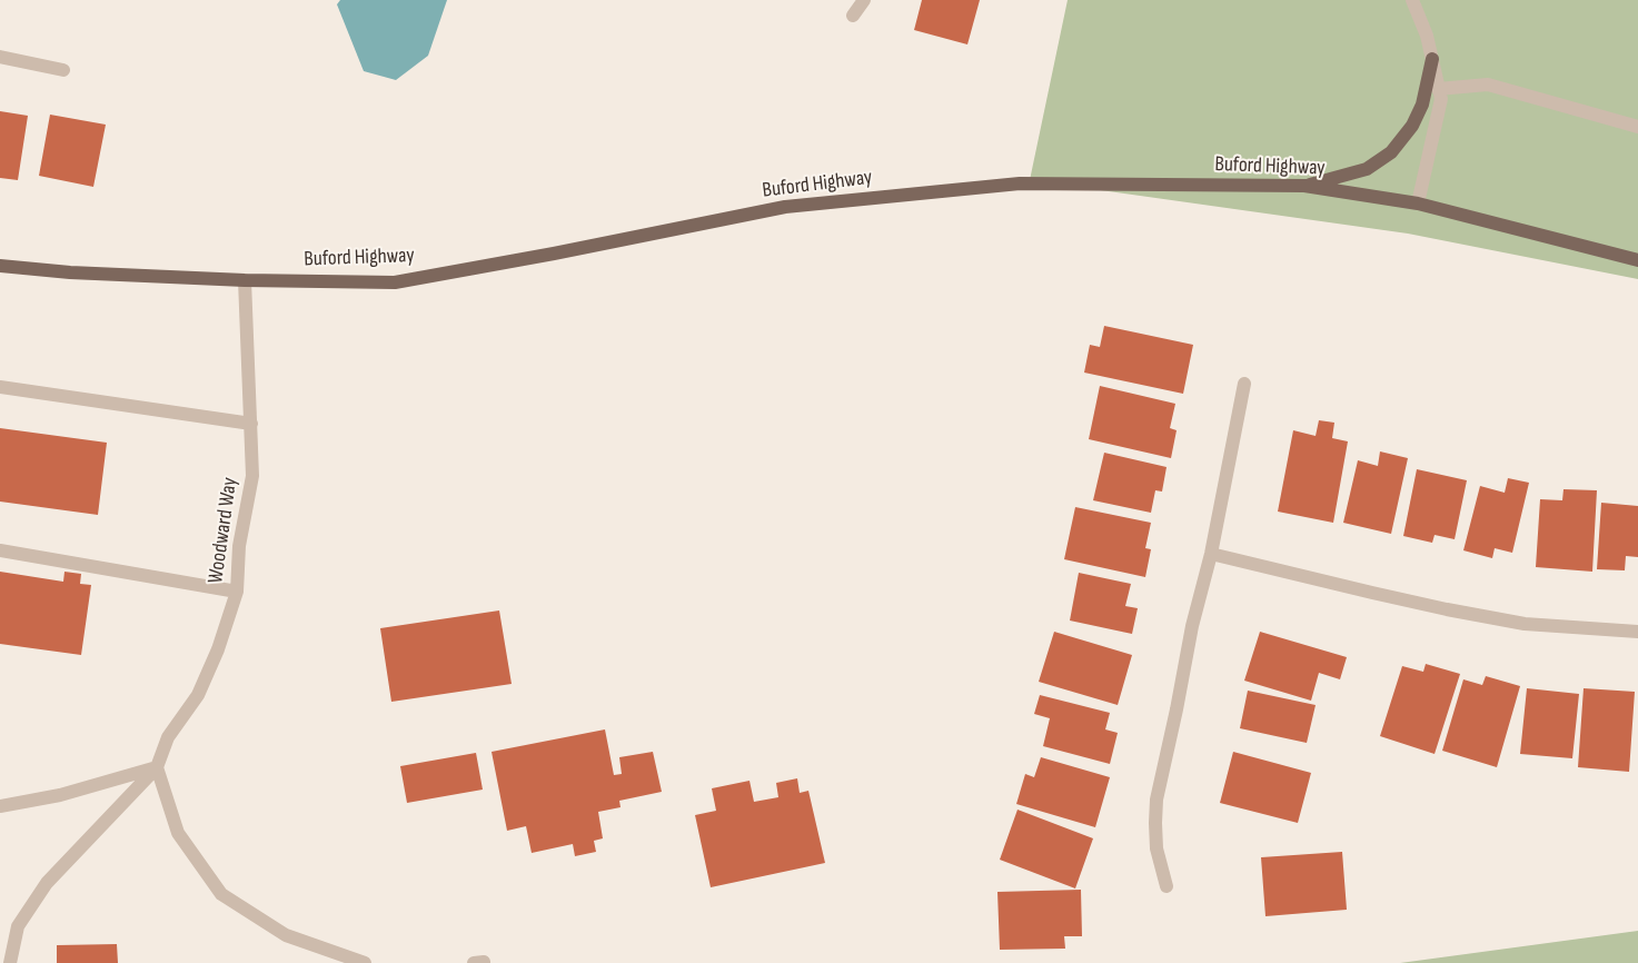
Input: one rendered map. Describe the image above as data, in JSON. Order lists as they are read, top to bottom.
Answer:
{
  "streets": {
    "main road": ["Buford Highway"],
    "street": ["Woodward Way"]
  },
  "crossings": [
    ["Buford Highway", "Woodward Way"]
  ]
}
